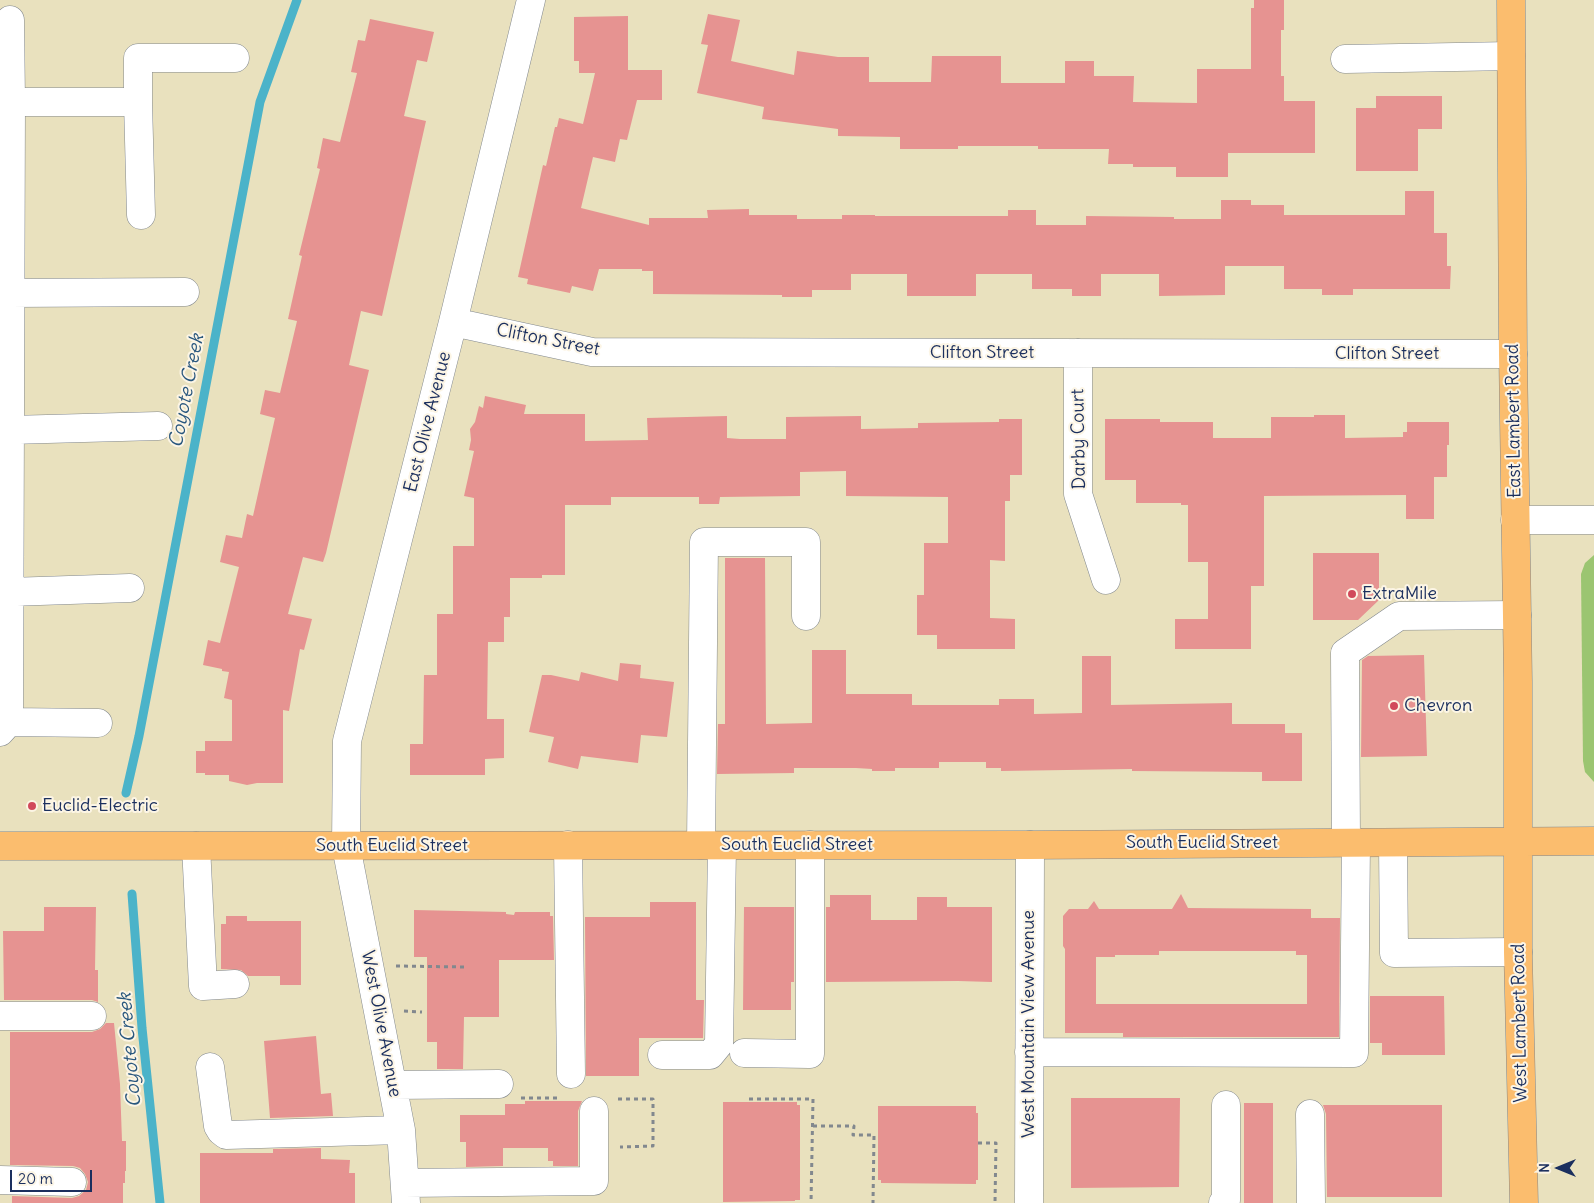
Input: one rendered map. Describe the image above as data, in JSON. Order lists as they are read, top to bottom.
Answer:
{
  "streets": {
    "main road": ["East Lambert Road", "South Euclid Street", "West Lambert Road"],
    "street": [
      "Clifton Street",
      "East Olive Avenue",
      "Darby Court",
      "West Olive Avenue",
      "West Mountain View Avenue"
    ]
  },
  "crossings": [
    ["Clifton Street", "East Lambert Road"],
    ["Clifton Street", "East Olive Avenue"],
    ["Clifton Street", "Darby Court"],
    ["East Lambert Road", "South Euclid Street"],
    ["East Lambert Road", "West Lambert Road"],
    ["East Olive Avenue", "South Euclid Street"],
    ["East Olive Avenue", "West Olive Avenue"],
    ["South Euclid Street", "West Lambert Road"],
    ["South Euclid Street", "West Olive Avenue"],
    ["South Euclid Street", "West Mountain View Avenue"]
  ],
  "water": ["Coyote Creek"],
  "places": ["ExtraMile", "Chevron", "Euclid-Electric"],
  "scale_bar": "20 m",
  "north": "left"
}
